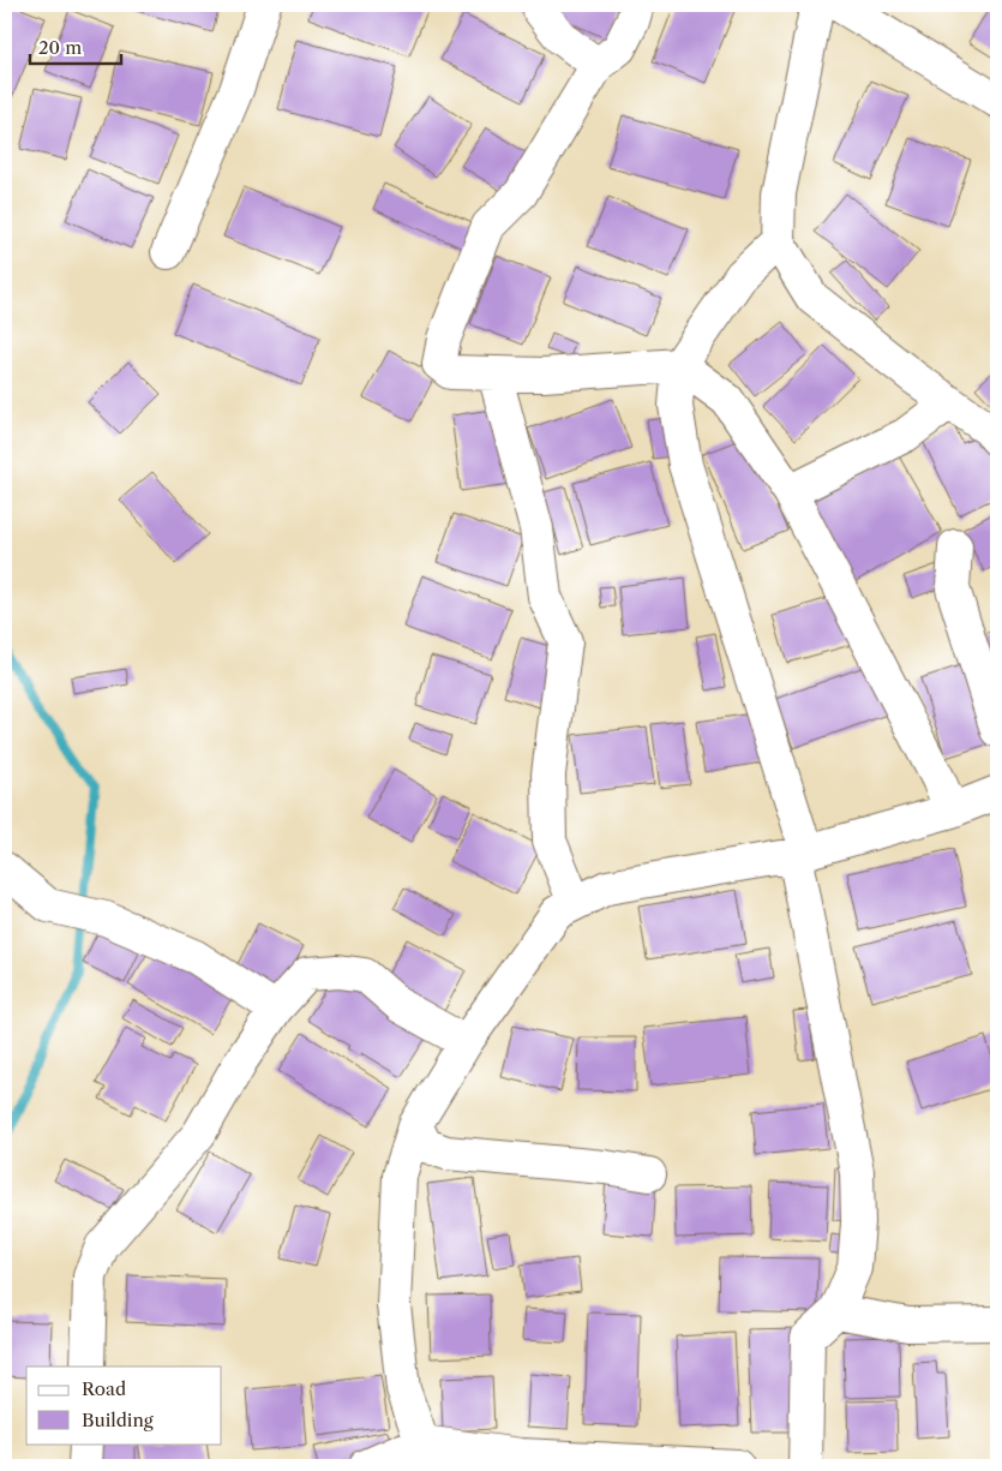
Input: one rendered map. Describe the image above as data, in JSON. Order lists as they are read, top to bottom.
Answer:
{
  "legend": ["Road", "Building"],
  "scale_bar": "20 m"
}
